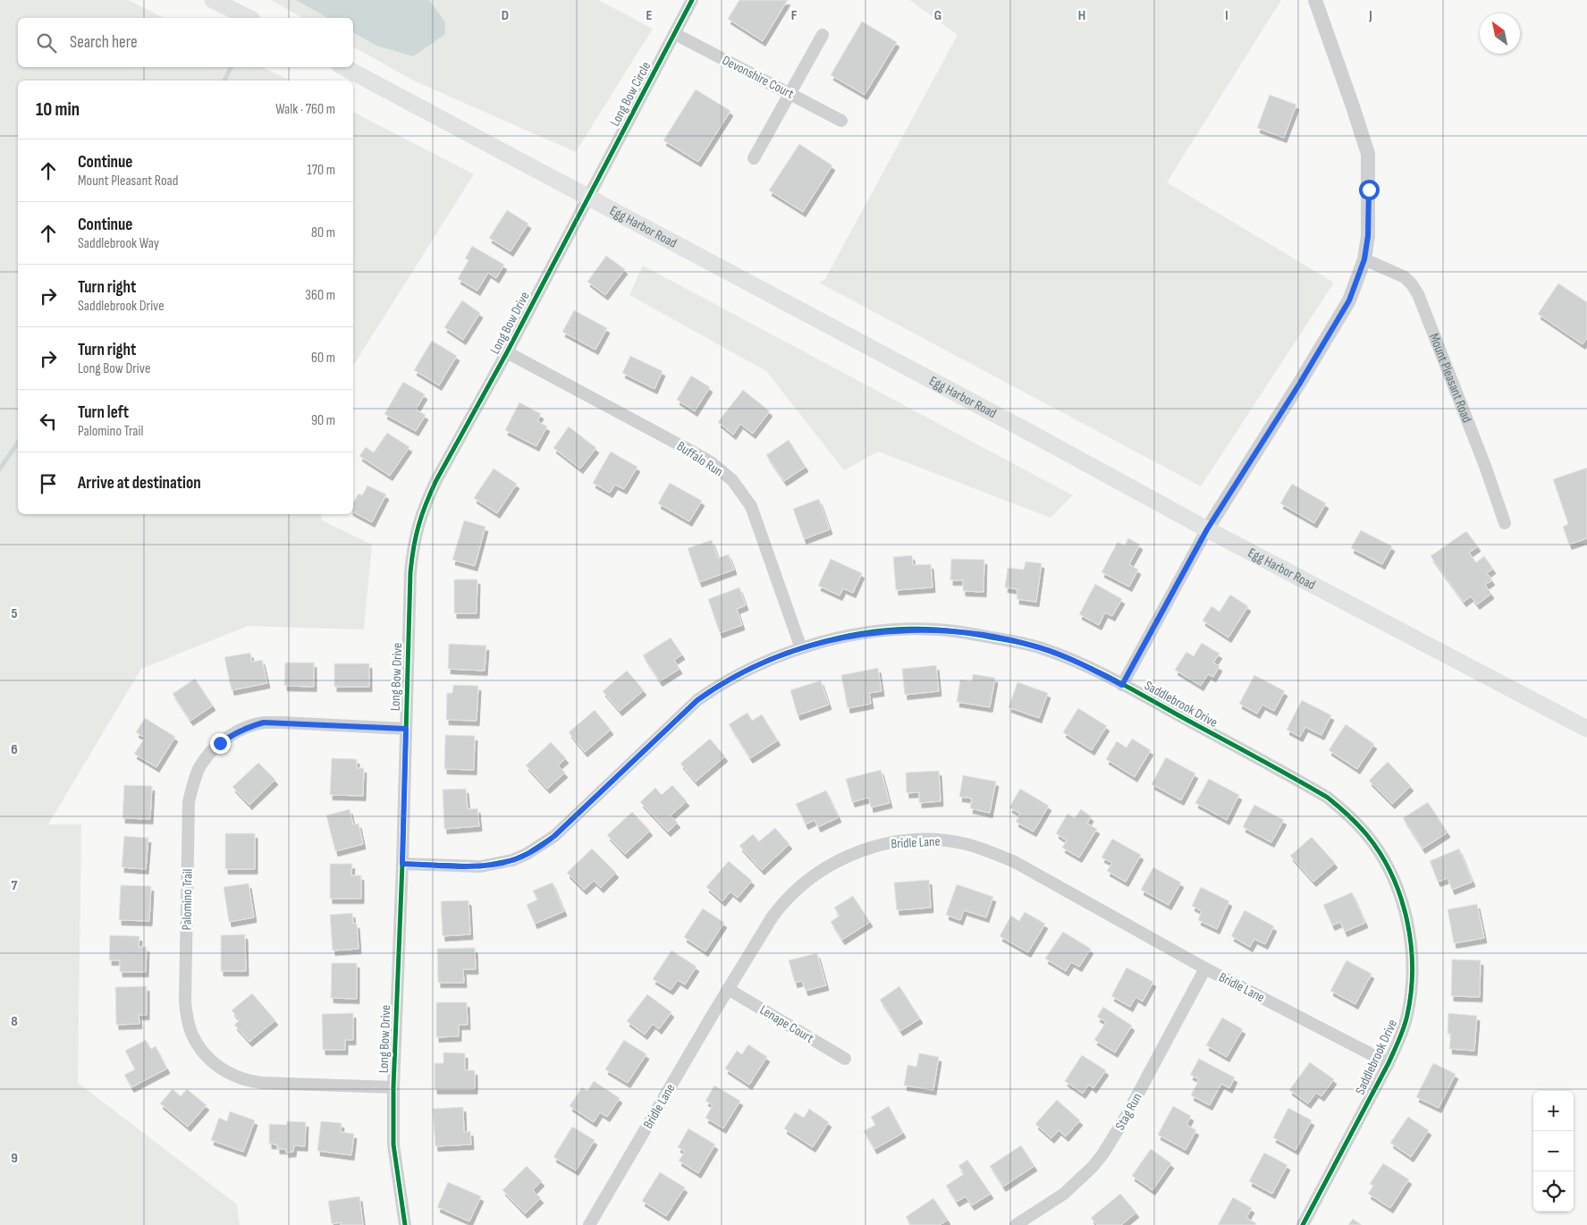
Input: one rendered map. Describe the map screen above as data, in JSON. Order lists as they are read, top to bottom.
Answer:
{
  "streets": {
    "main road": ["Egg Harbor Road"],
    "street": [
      "Devonshire Court",
      "Long Bow Circle",
      "Long Bow Drive",
      "Mount Pleasant Road",
      "Buffalo Run",
      "Saddlebrook Drive",
      "Bridle Lane",
      "Palomino Trail",
      "Lenape Court",
      "Stag Run"
    ]
  },
  "crossings": [
    ["Devonshire Court", "Long Bow Circle"],
    ["Long Bow Circle", "Egg Harbor Road"],
    ["Long Bow Circle", "Long Bow Drive"],
    ["Egg Harbor Road", "Long Bow Drive"],
    ["Long Bow Drive", "Buffalo Run"],
    ["Long Bow Drive", "Saddlebrook Drive"],
    ["Long Bow Drive", "Palomino Trail"],
    ["Buffalo Run", "Saddlebrook Drive"],
    ["Saddlebrook Drive", "Bridle Lane"],
    ["Bridle Lane", "Lenape Court"],
    ["Bridle Lane", "Stag Run"]
  ],
  "north": "top left",
  "page": {
    "search": "Search here",
    "heading": ["10 min", "Walk · 760 m"],
    "list": [
      ["Continue", "Mount Pleasant Road", "170 m"],
      ["Continue", "Saddlebrook Way", "80 m"],
      ["Turn right", "Saddlebrook Drive", "360 m"],
      ["Turn right", "Long Bow Drive", "60 m"],
      ["Turn left", "Palomino Trail", "90 m"],
      "Arrive at destination"
    ],
    "map_buttons": ["+", "−"]
  },
  "grid": {
    "columns": [
      "D",
      "E",
      "F",
      "G",
      "H",
      "I",
      "J"
    ],
    "rows": [
      "5",
      "6",
      "7",
      "8",
      "9"
    ]
  }
}
